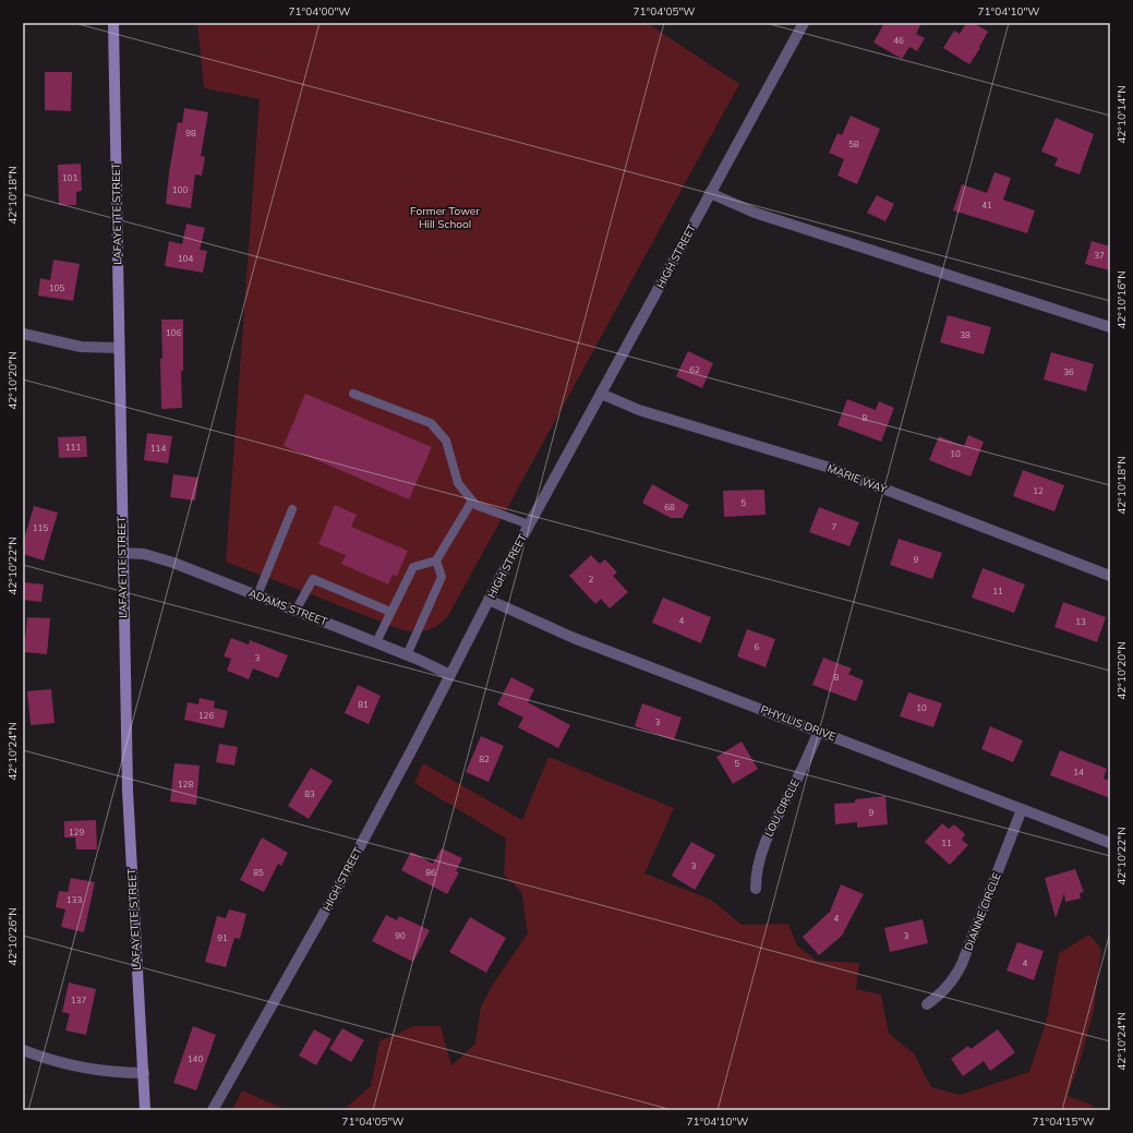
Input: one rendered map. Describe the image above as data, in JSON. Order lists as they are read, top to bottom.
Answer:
{
  "streets": {
    "main road": ["LAFAYETTE STREET"],
    "street": [
      "HIGH STREET",
      "MARIE WAY",
      "ADAMS STREET",
      "PHYLLIS DRIVE",
      "LOU CIRCLE",
      "DIANNE CIRCLE"
    ]
  },
  "crossings": [
    ["LAFAYETTE STREET", "ADAMS STREET"],
    ["HIGH STREET", "MARIE WAY"],
    ["HIGH STREET", "ADAMS STREET"],
    ["HIGH STREET", "PHYLLIS DRIVE"],
    ["PHYLLIS DRIVE", "LOU CIRCLE"],
    ["PHYLLIS DRIVE", "DIANNE CIRCLE"]
  ],
  "parks": ["Former Tower Hill School"],
  "house_numbers": [
    "46",
    "98",
    "58",
    "101",
    "100",
    "41",
    "37",
    "104",
    "105",
    "106",
    "38",
    "62",
    "36",
    "8",
    "111",
    "114",
    "10",
    "12",
    "5",
    "68",
    "7",
    "115",
    "9",
    "2",
    "11",
    "4",
    "13",
    "6",
    "3",
    "8",
    "81",
    "10",
    "126",
    "3",
    "82",
    "5",
    "14",
    "128",
    "83",
    "9",
    "129",
    "11",
    "3",
    "85",
    "86",
    "133",
    "4",
    "90",
    "3",
    "91",
    "4",
    "137",
    "140"
  ],
  "coordinates": [
    "71°04'00\"W",
    "71°04'05\"W",
    "71°04'10\"W",
    "42°10'14\"N",
    "42°10'18\"N",
    "42°10'16\"N",
    "42°10'20\"N",
    "42°10'22\"N",
    "42°10'24\"N",
    "42°10'26\"N",
    "71°04'15\"W"
  ]
}
